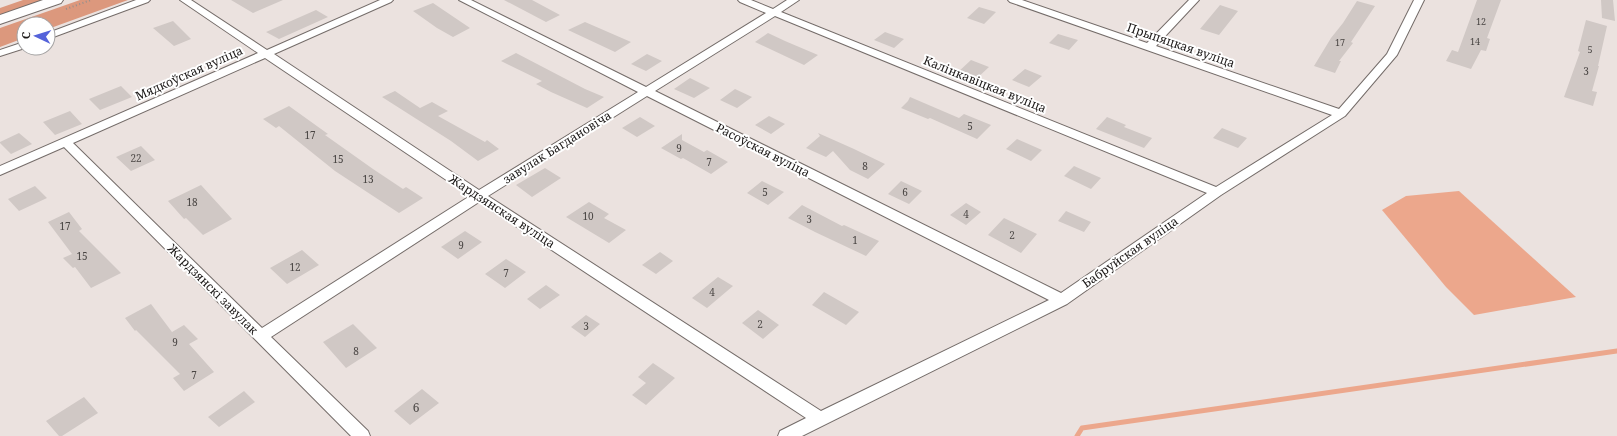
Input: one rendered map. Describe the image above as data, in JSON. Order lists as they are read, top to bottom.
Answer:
{
  "streets": {
    "street": [
      "Прыпяцкая вуліца",
      "Мядкоўская вуліца",
      "Калінкавіцкая вуліца",
      "завулак Багдановіча",
      "Расоўская вуліца",
      "Жардзянская вуліца",
      "Бабруйская вуліца",
      "Жардзянскі завулак"
    ]
  },
  "crossings": [
    ["Прыпяцкая вуліца", "Бабруйская вуліца"],
    ["Мядкоўская вуліца", "Жардзянская вуліца"],
    ["Мядкоўская вуліца", "Жардзянскі завулак"],
    ["Калінкавіцкая вуліца", "завулак Багдановіча"],
    ["Калінкавіцкая вуліца", "Бабруйская вуліца"],
    ["завулак Багдановіча", "Расоўская вуліца"],
    ["завулак Багдановіча", "Жардзянская вуліца"],
    ["завулак Багдановіча", "Жардзянскі завулак"],
    ["Расоўская вуліца", "Бабруйская вуліца"],
    ["Жардзянская вуліца", "Бабруйская вуліца"]
  ],
  "house_numbers": [
    "12",
    "14",
    "17",
    "5",
    "3",
    "5",
    "17",
    "9",
    "22",
    "15",
    "7",
    "8",
    "13",
    "5",
    "6",
    "18",
    "4",
    "10",
    "3",
    "17",
    "2",
    "1",
    "9",
    "15",
    "12",
    "7",
    "4",
    "2",
    "3",
    "9",
    "8",
    "7",
    "6"
  ],
  "north": "left"
}
